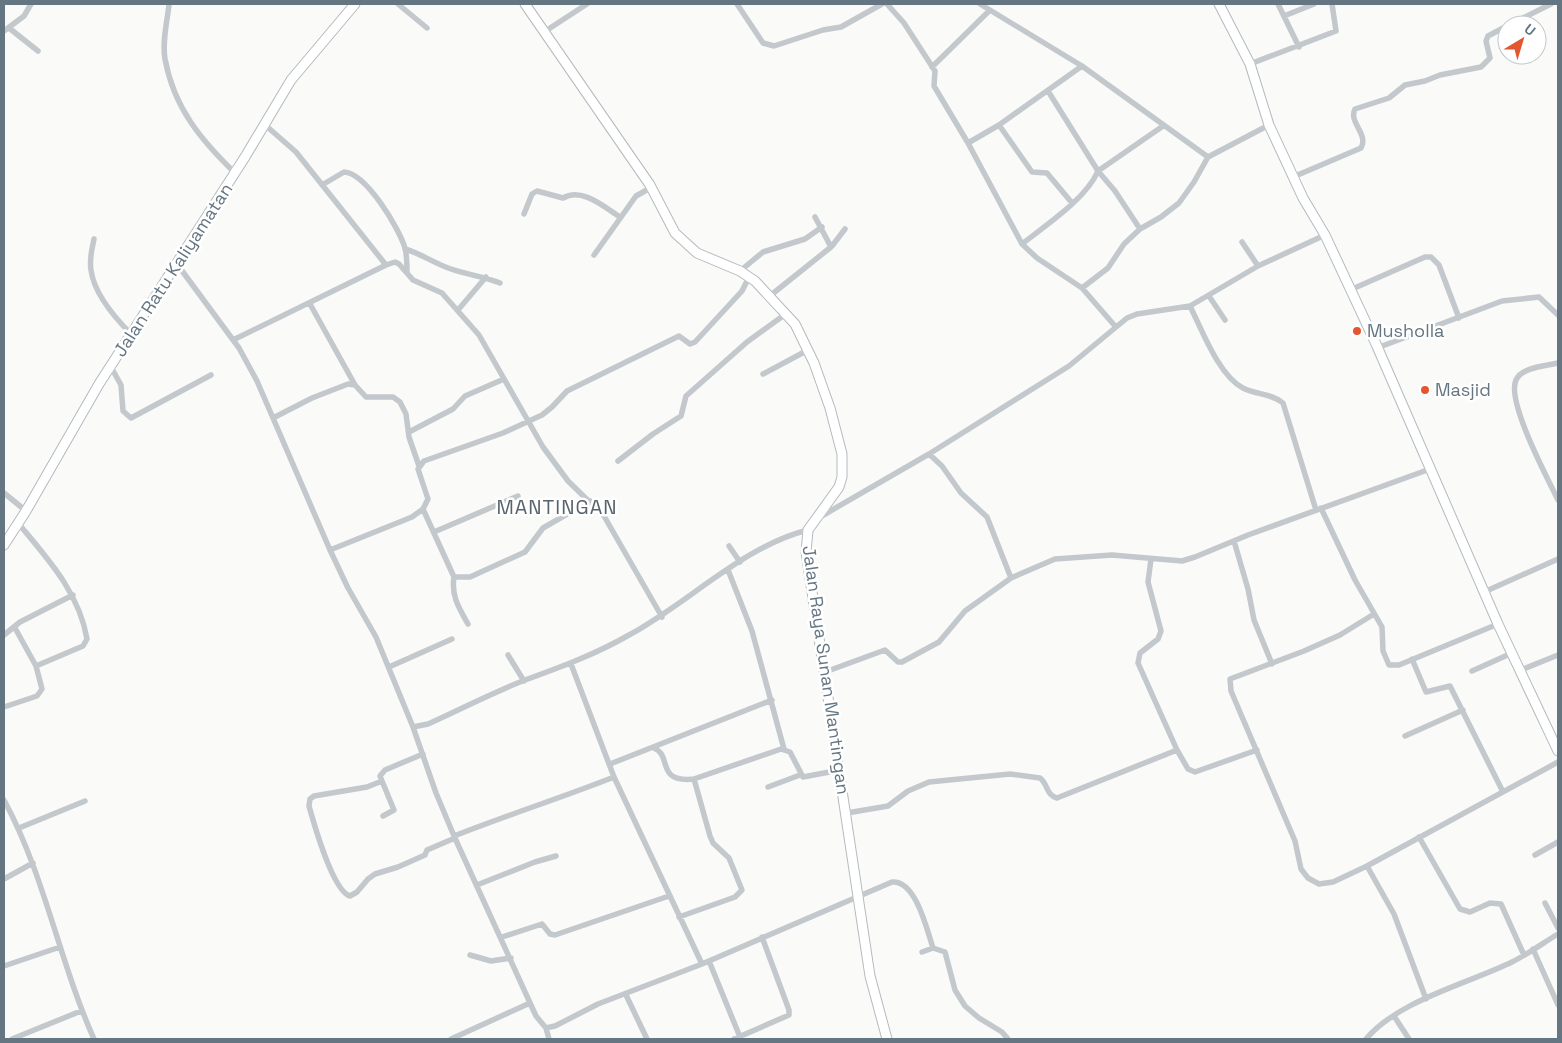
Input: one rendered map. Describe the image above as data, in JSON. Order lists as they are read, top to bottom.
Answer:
{
  "streets": {
    "main road": ["Jalan Ratu Kaliyamatan", "Jalan Raya Sunan Mantingan"]
  },
  "districts": ["MANTINGAN"],
  "places": ["Musholla", "Masjid"],
  "north": "top right"
}
